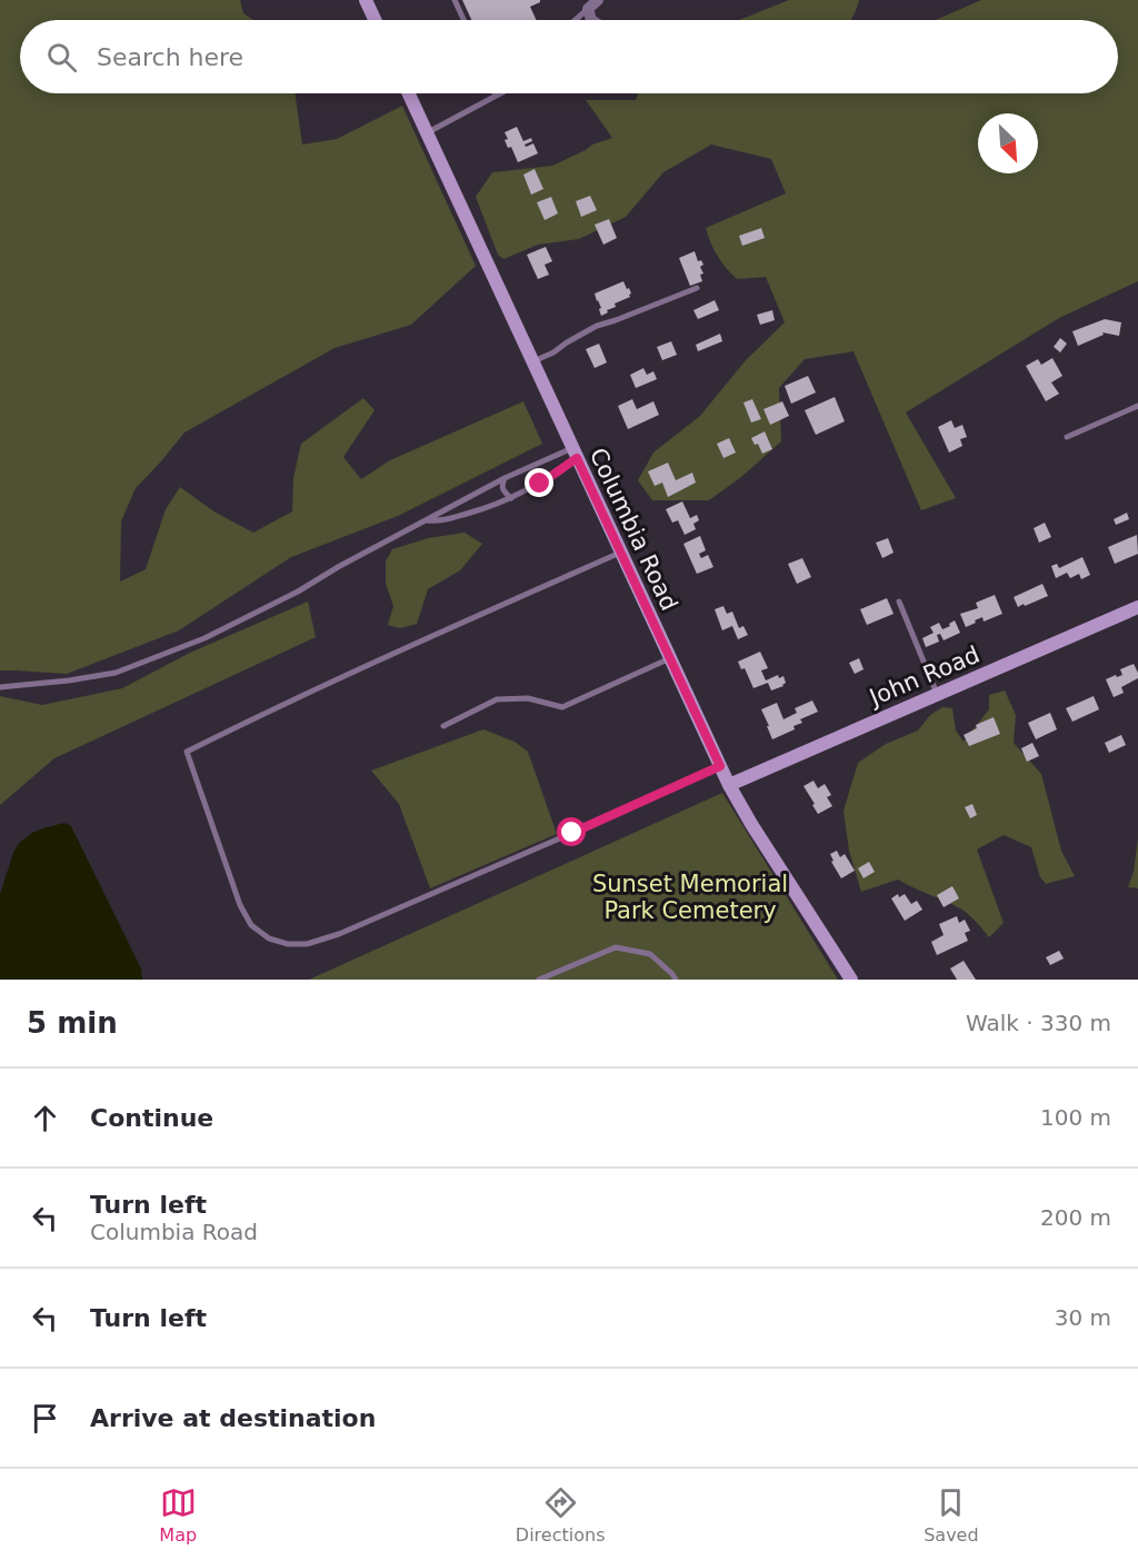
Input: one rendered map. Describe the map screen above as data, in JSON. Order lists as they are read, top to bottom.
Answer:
{
  "streets": {
    "main road": ["Columbia Road", "John Road"]
  },
  "crossings": [
    ["Columbia Road", "John Road"]
  ],
  "parks": ["Sunset Memorial Park Cemetery"],
  "north": "bottom right",
  "page": {
    "search": "Search here",
    "heading": ["5 min", "Walk · 330 m"],
    "list": [
      ["Continue", "100 m"],
      ["Turn left", "Columbia Road", "200 m"],
      ["Turn left", "30 m"],
      "Arrive at destination"
    ],
    "nav": ["Map", "Directions", "Saved"]
  }
}
